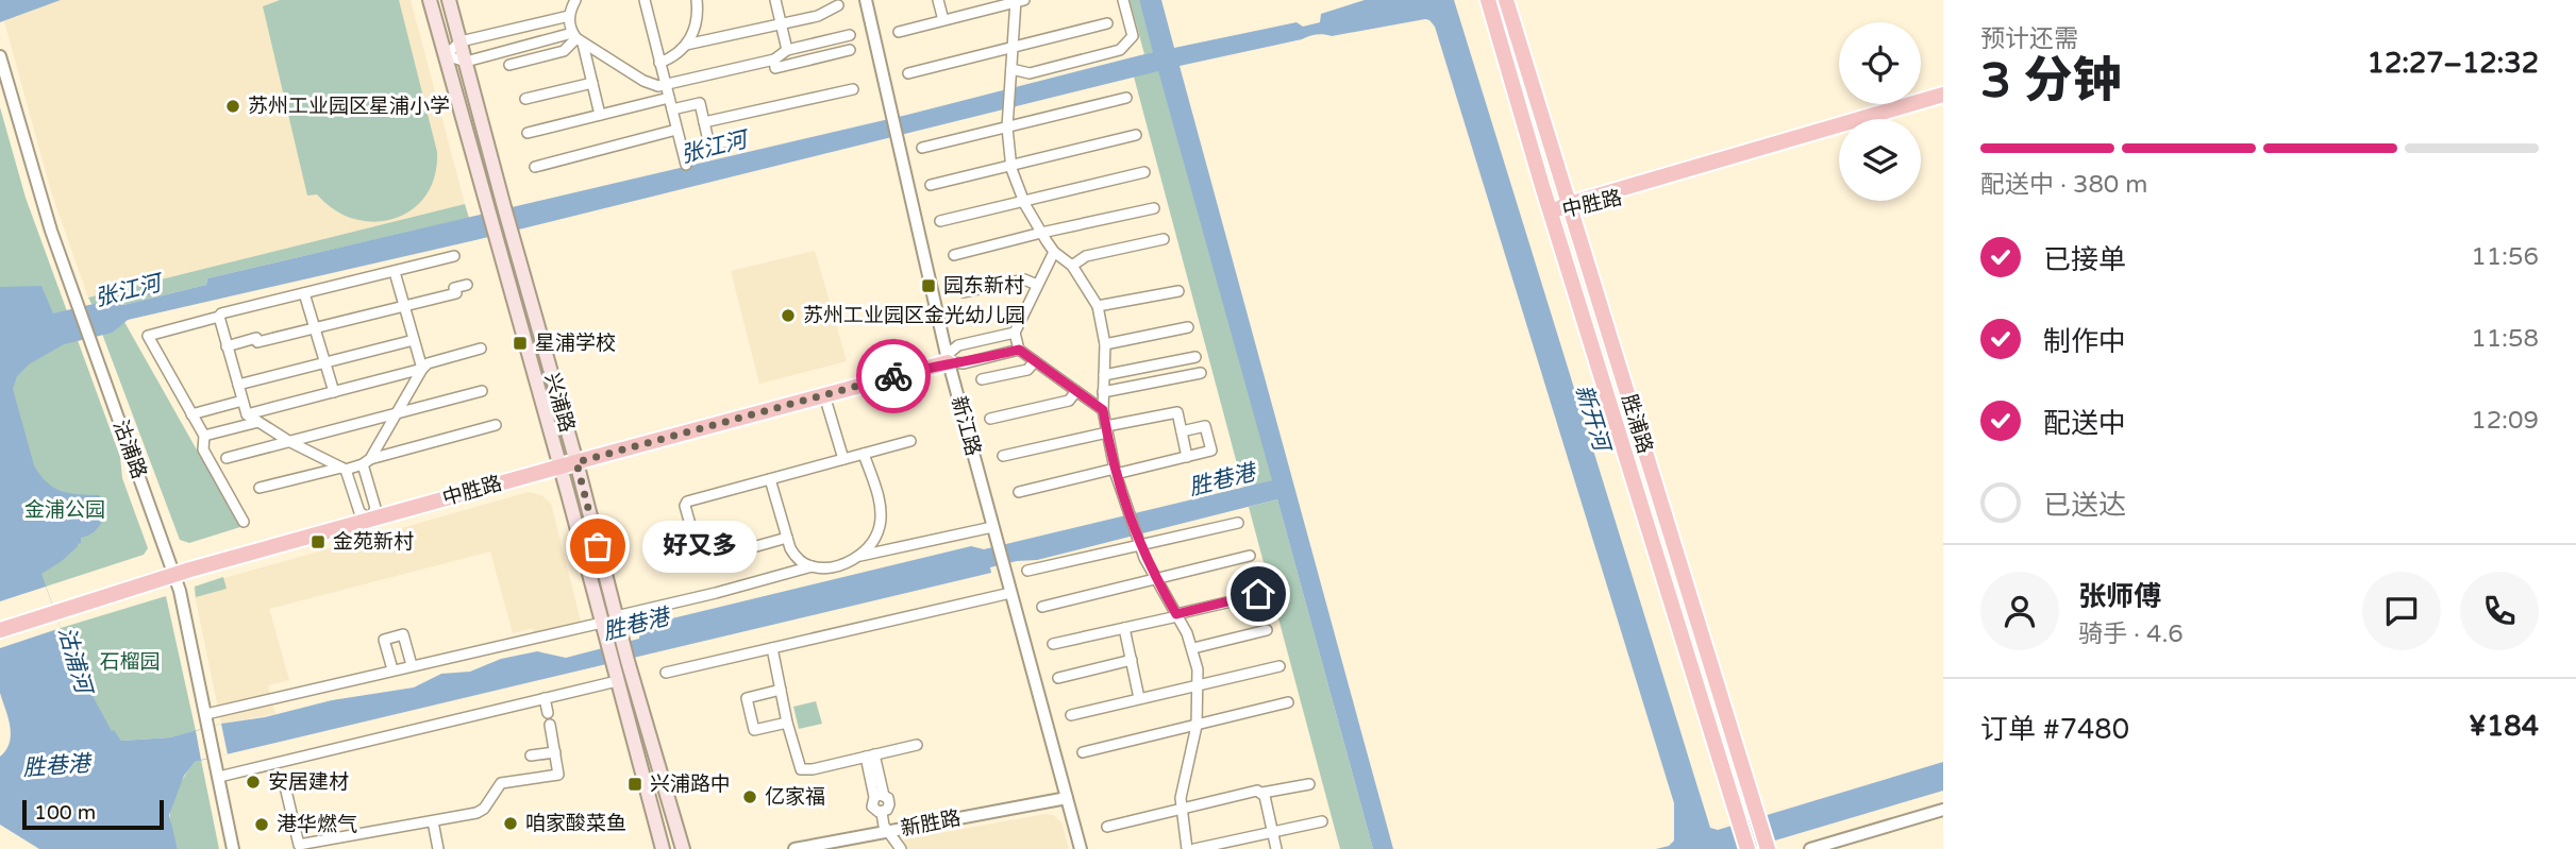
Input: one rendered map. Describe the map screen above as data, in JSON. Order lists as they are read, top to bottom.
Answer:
{
  "streets": {
    "main road": ["中胜路", "兴浦路", "胜浦路"],
    "street": ["新江路", "沽浦路", "新胜路"]
  },
  "crossings": [
    ["中胜路", "兴浦路"],
    ["中胜路", "胜浦路"],
    ["中胜路", "新江路"],
    ["中胜路", "沽浦路"],
    ["新江路", "新胜路"]
  ],
  "water": [
    "张江河",
    "新开河",
    "胜巷港",
    "沽浦河"
  ],
  "parks": ["金浦公园", "石榴园"],
  "places": {
    "other": [
      "苏州工业园区星浦小学",
      "苏州工业园区金光幼儿园",
      "好又多",
      "安居建材",
      "亿家福",
      "咱家酸菜鱼",
      "港华燃气"
    ],
    "transit": [
      "园东新村",
      "星浦学校",
      "金苑新村",
      "兴浦路中"
    ]
  },
  "scale_bar": "100 m",
  "page": {
    "heading": ["3 分钟", "预计还需", "12:27–12:32"],
    "panel": [
      "张师傅",
      "骑手 · 4.6",
      "订单 #7480",
      "¥184"
    ],
    "bar": "配送中 · 380 m",
    "list": [
      ["已接单", "11:56"],
      ["制作中", "11:58"],
      ["配送中", "12:09"],
      "已送达"
    ],
    "bubble": "好又多",
    "scale": "100 m"
  }
}
